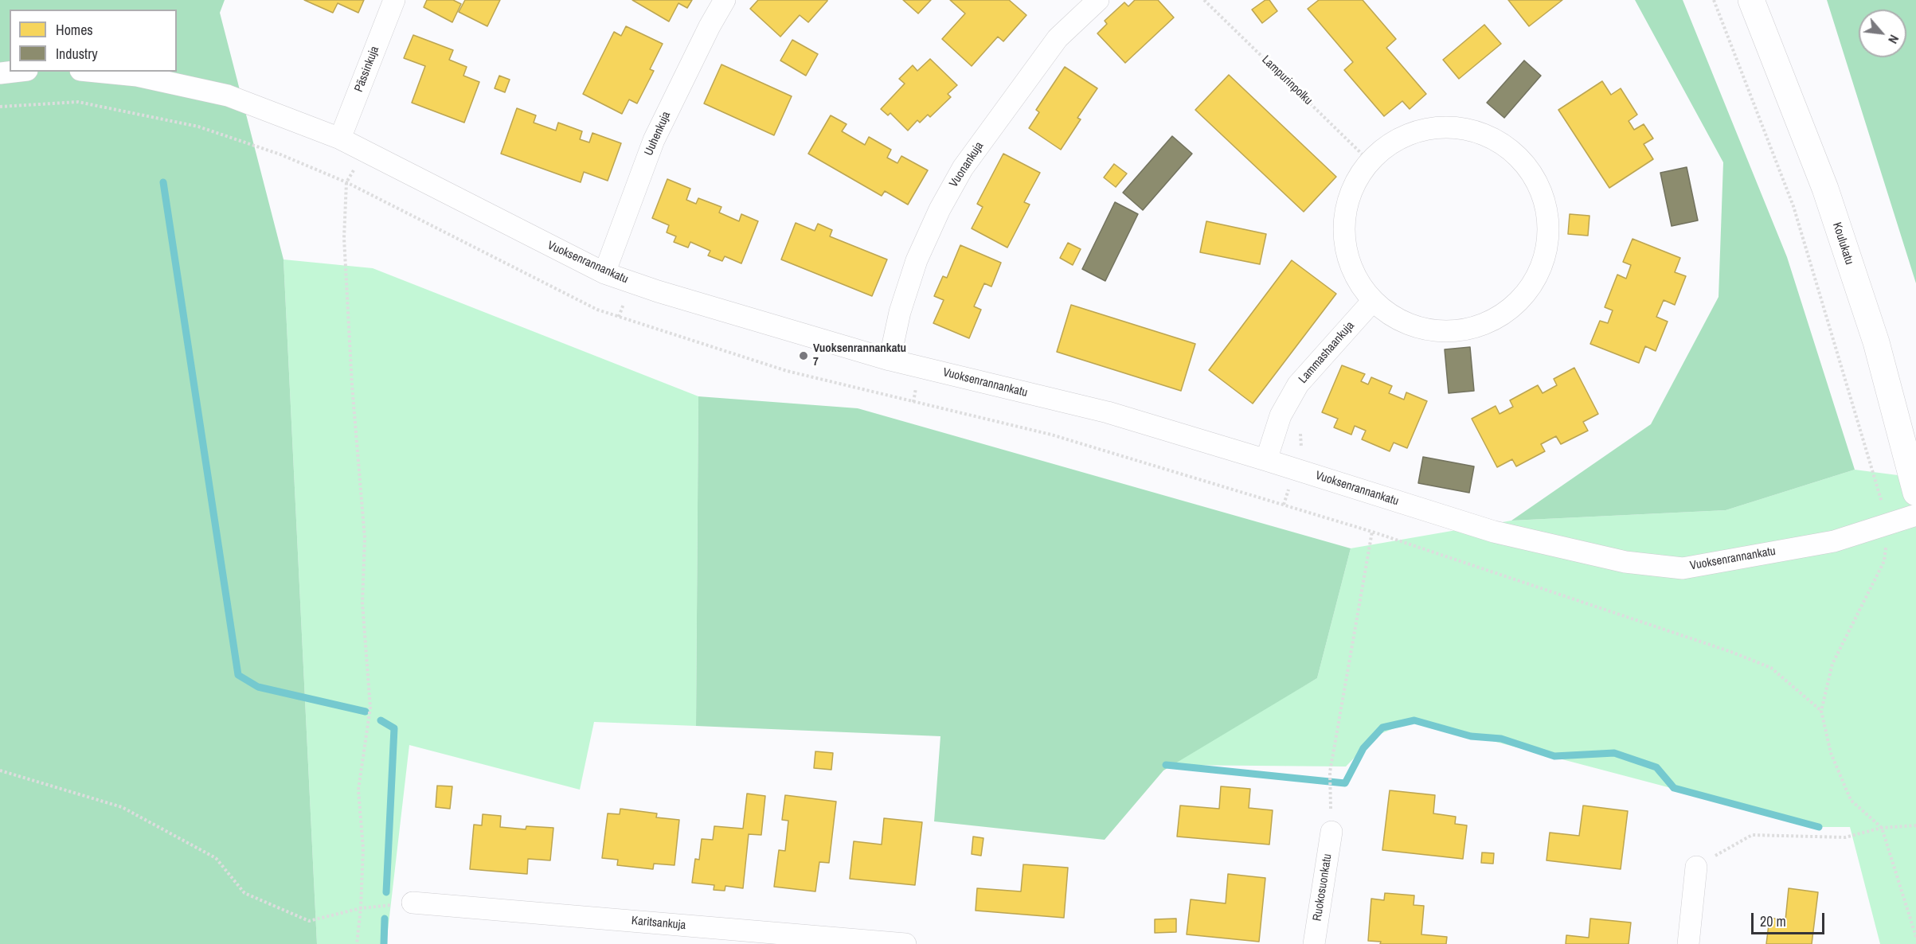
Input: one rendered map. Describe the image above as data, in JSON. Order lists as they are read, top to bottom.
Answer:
{
  "streets": {
    "street": [
      "Pässinkuja",
      "Uuhenkuja",
      "Vuonankuja",
      "Koulukatu",
      "Vuoksenrannankatu",
      "Lammashaankuja",
      "Ruokosuonkatu",
      "Karitsankuja"
    ],
    "path": ["Lampurinpolku"]
  },
  "crossings": [
    ["Pässinkuja", "Vuoksenrannankatu"],
    ["Uuhenkuja", "Vuoksenrannankatu"],
    ["Vuonankuja", "Vuoksenrannankatu"],
    ["Vuoksenrannankatu", "Lammashaankuja"]
  ],
  "places": ["Vuoksenrannankatu 7"],
  "legend": ["Homes", "Industry"],
  "scale_bar": "20 m",
  "north": "bottom right"
}
